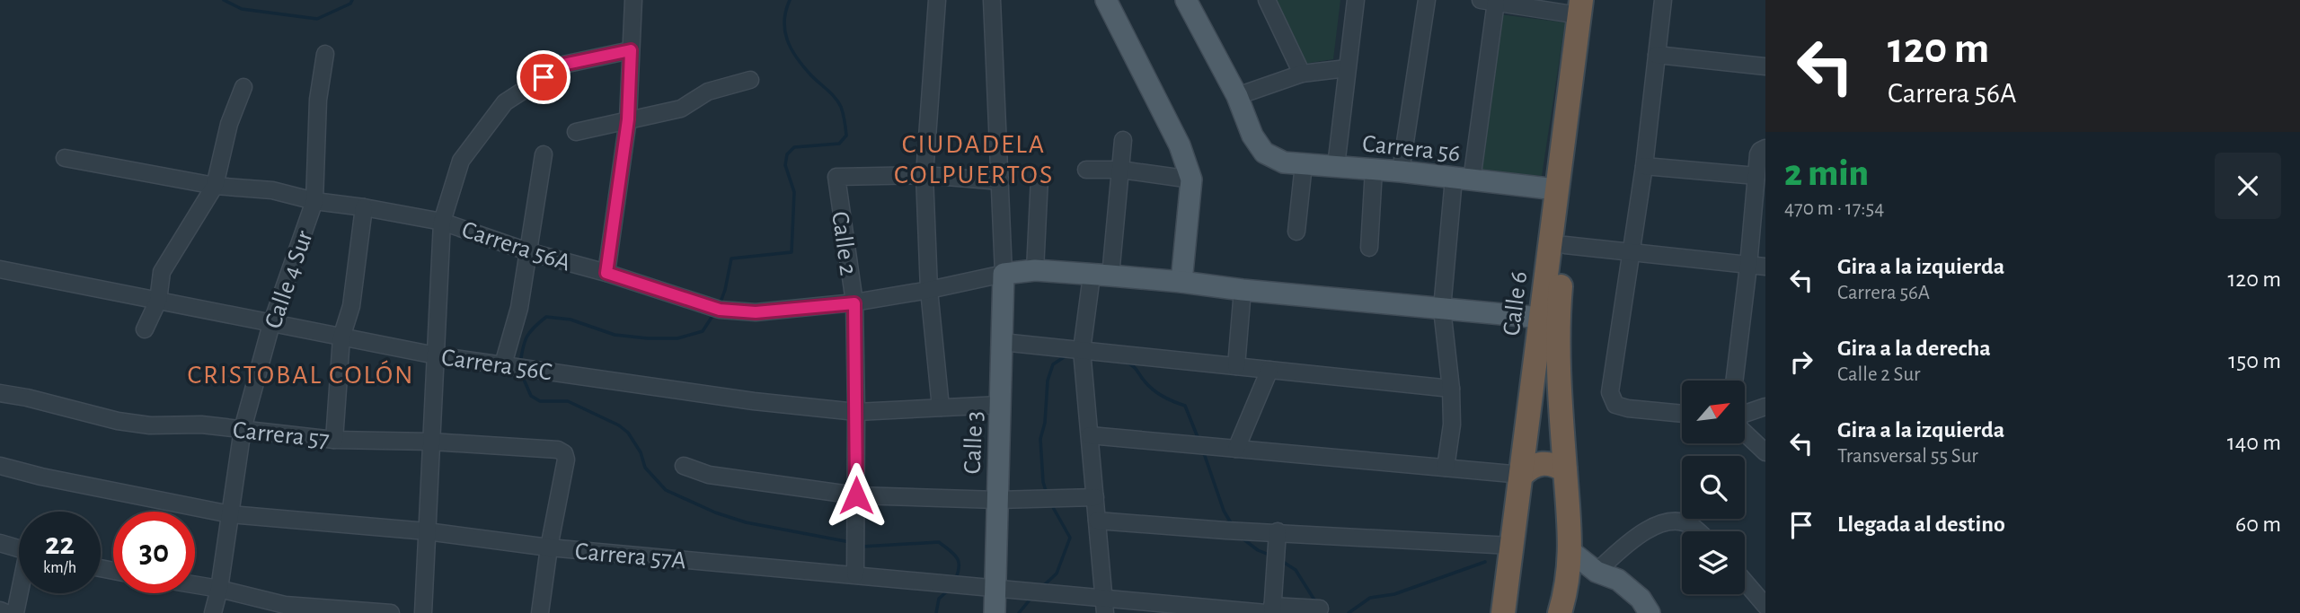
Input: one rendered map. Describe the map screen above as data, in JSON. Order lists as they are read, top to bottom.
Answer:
{
  "streets": {
    "highway": ["Calle 6"],
    "main road": ["Carrera 56", "Calle 3"],
    "street": [
      "Calle 2",
      "Carrera 56A",
      "Calle 4 Sur",
      "Carrera 56C",
      "Carrera 57",
      "Carrera 57A"
    ]
  },
  "crossings": [
    ["Carrera 56", "Calle 6"],
    ["Calle 2", "Carrera 56A"],
    ["Calle 2", "Carrera 56C"],
    ["Calle 2", "Carrera 57A"],
    ["Carrera 56A", "Calle 4 Sur"],
    ["Carrera 56A", "Calle 3"],
    ["Calle 4 Sur", "Carrera 56C"],
    ["Calle 4 Sur", "Carrera 57"],
    ["Calle 4 Sur", "Carrera 57A"],
    ["Carrera 56C", "Calle 3"],
    ["Carrera 57", "Carrera 57A"],
    ["Calle 3", "Carrera 57A"]
  ],
  "districts": ["CIUDADELA COLPUERTOS", "CRISTOBAL COLÓN"],
  "north": "top right",
  "page": {
    "turn": ["120 m", "Carrera 56A"],
    "heading": ["2 min", "470 m · 17:54"],
    "list": [
      {
        "name": "Gira a la izquierda",
        "note": "Carrera 56A",
        "value": "120 m"
      },
      {
        "name": "Gira a la derecha",
        "note": "Calle 2 Sur",
        "value": "150 m"
      },
      {
        "name": "Gira a la izquierda",
        "note": "Transversal 55 Sur",
        "value": "140 m"
      },
      {
        "name": "Llegada al destino",
        "value": "60 m"
      }
    ],
    "speed": "22 km/h",
    "limit": "30"
  }
}
